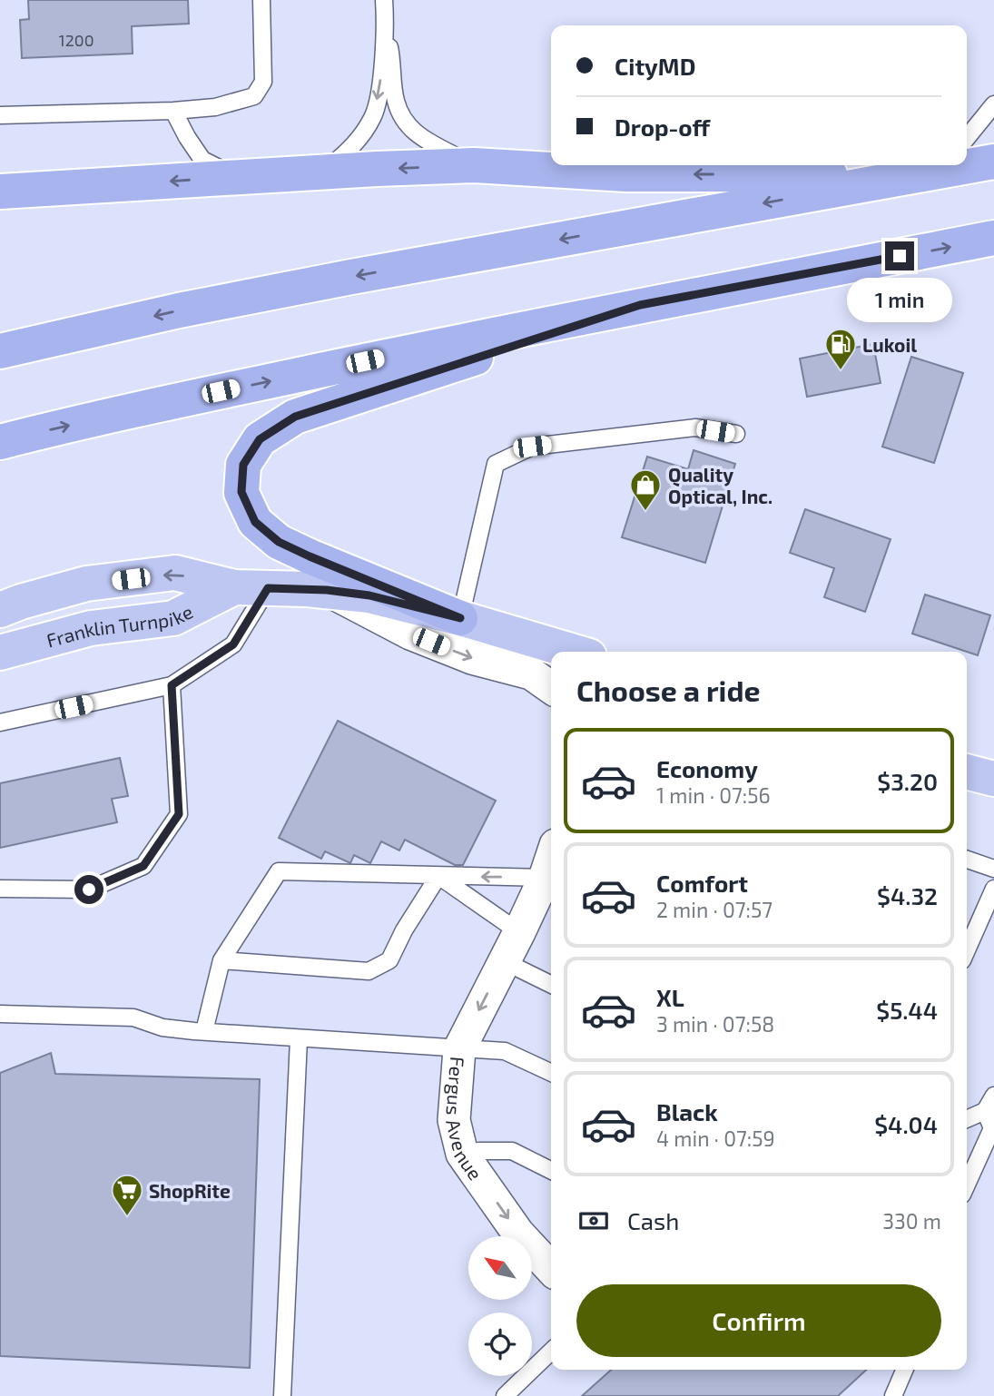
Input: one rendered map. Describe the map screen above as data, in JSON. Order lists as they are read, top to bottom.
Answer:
{
  "streets": {
    "main road": ["Franklin Turnpike"],
    "street": ["Fergus Avenue"]
  },
  "one_way": ["Fergus Avenue"],
  "places": {
    "fuel station": ["Lukoil"],
    "shop": ["Quality Optical, Inc."],
    "supermarket": ["ShopRite"]
  },
  "house_numbers": ["1200"],
  "north": "top left",
  "page": {
    "banner": ["CityMD", "Drop-off"],
    "bubble": "1 min",
    "heading": "Choose a ride",
    "list": [
      {
        "name": "Economy",
        "note": "1 min · 07:56",
        "value": "$3.20"
      },
      {
        "name": "Comfort",
        "note": "2 min · 07:57",
        "value": "$4.32"
      },
      {
        "name": "XL",
        "note": "3 min · 07:58",
        "value": "$5.44"
      },
      {
        "name": "Black",
        "note": "4 min · 07:59",
        "value": "$4.04"
      }
    ],
    "pay": ["Cash", "330 m"],
    "buttons": "Confirm"
  }
}
